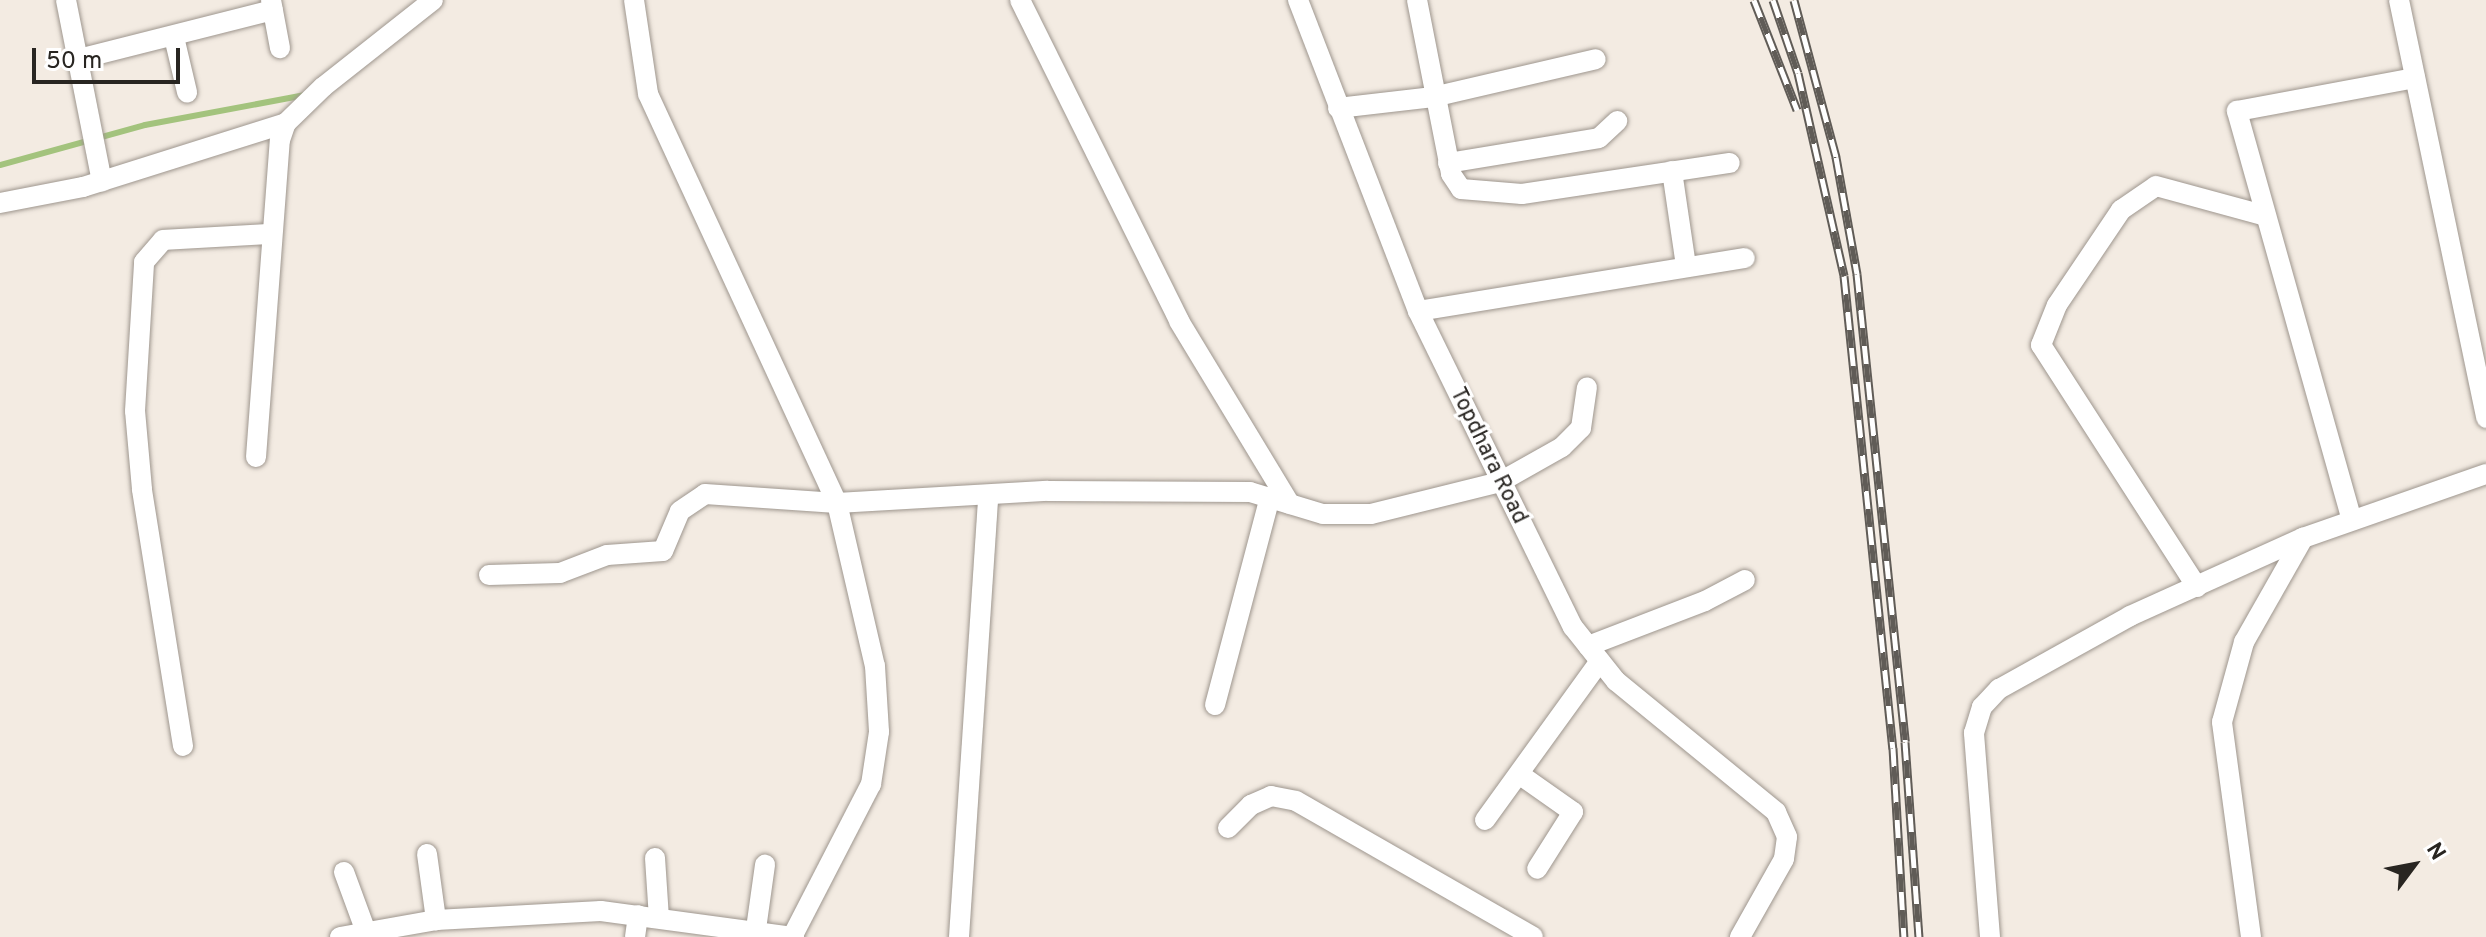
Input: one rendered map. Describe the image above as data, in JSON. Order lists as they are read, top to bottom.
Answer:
{
  "streets": {
    "street": ["Topdhara Road"]
  },
  "scale_bar": "50 m",
  "north": "top right"
}
